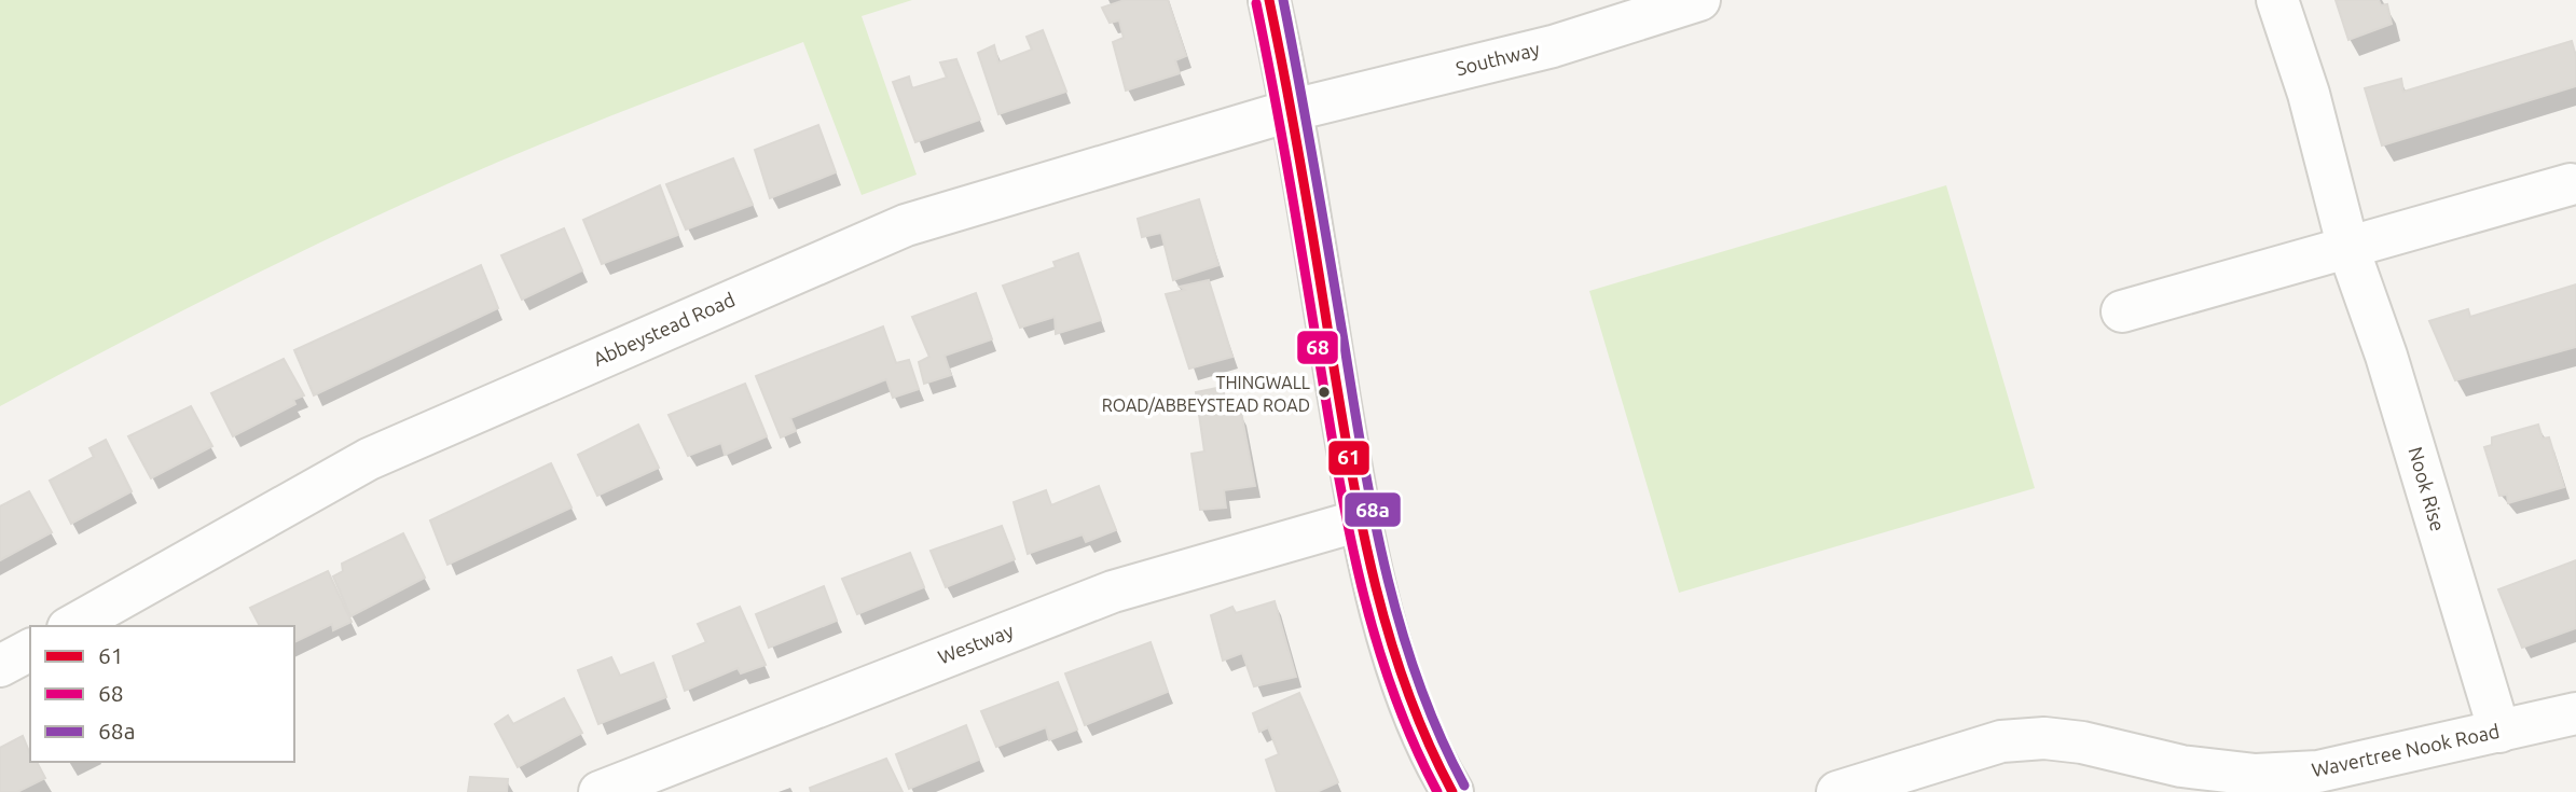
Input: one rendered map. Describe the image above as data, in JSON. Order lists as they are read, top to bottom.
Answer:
{
  "streets": {
    "street": [
      "Southway",
      "Abbeystead Road",
      "Nook Rise",
      "Westway",
      "Wavertree Nook Road"
    ]
  },
  "crossings": [
    ["Southway", "Abbeystead Road"],
    ["Nook Rise", "Wavertree Nook Road"]
  ],
  "places": ["THINGWALL ROAD/ABBEYSTEAD ROAD"],
  "lines": ["transit line 61", "transit line 68a", "transit line 68"],
  "legend": ["61", "68", "68a"]
}
